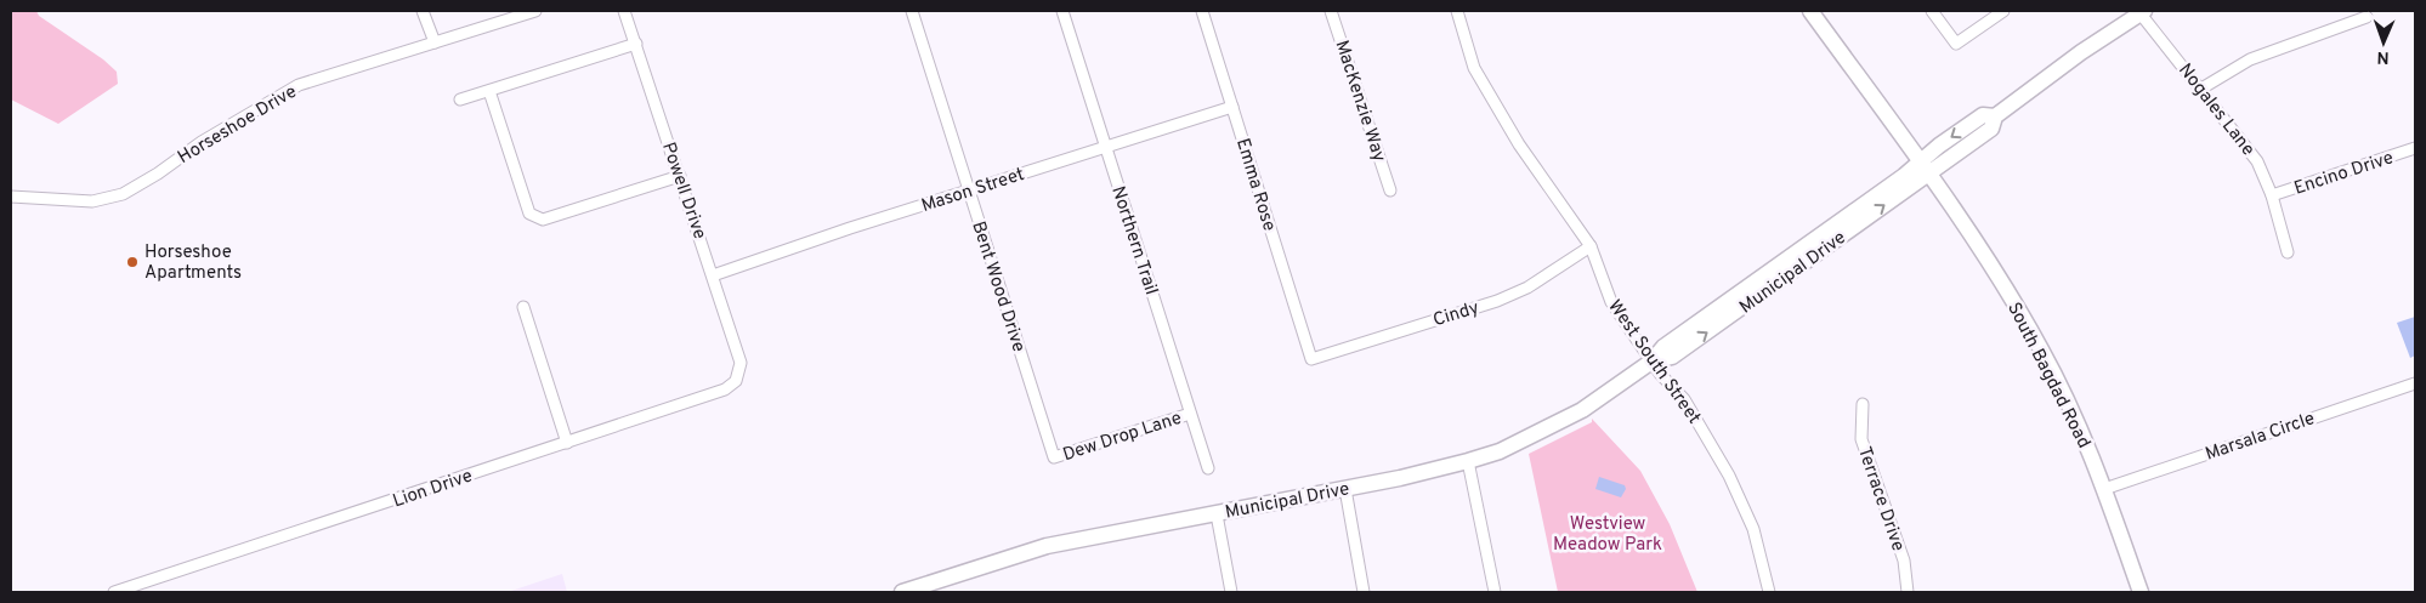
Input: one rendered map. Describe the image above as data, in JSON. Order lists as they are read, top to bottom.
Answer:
{
  "streets": {
    "street": [
      "MacKenzie Way",
      "Nogales Lane",
      "Horseshoe Drive",
      "Encino Drive",
      "Emma Rose",
      "Mason Street",
      "Powell Drive",
      "Northern Trail",
      "Municipal Drive",
      "Bent Wood Drive",
      "Cindy",
      "West South Street",
      "South Bagdad Road",
      "Dew Drop Lane",
      "Marsala Circle",
      "Lion Drive",
      "Terrace Drive"
    ]
  },
  "crossings": [
    ["Nogales Lane", "Encino Drive"],
    ["Nogales Lane", "Municipal Drive"],
    ["Emma Rose", "Mason Street"],
    ["Emma Rose", "Cindy"],
    ["Mason Street", "Powell Drive"],
    ["Mason Street", "Northern Trail"],
    ["Mason Street", "Bent Wood Drive"],
    ["Powell Drive", "Lion Drive"],
    ["Northern Trail", "Dew Drop Lane"],
    ["Municipal Drive", "West South Street"],
    ["Municipal Drive", "South Bagdad Road"],
    ["Bent Wood Drive", "Dew Drop Lane"],
    ["Cindy", "West South Street"],
    ["South Bagdad Road", "Marsala Circle"]
  ],
  "parks": ["Westview Meadow Park"],
  "places": ["Horseshoe Apartments"],
  "north": "bottom"
}
